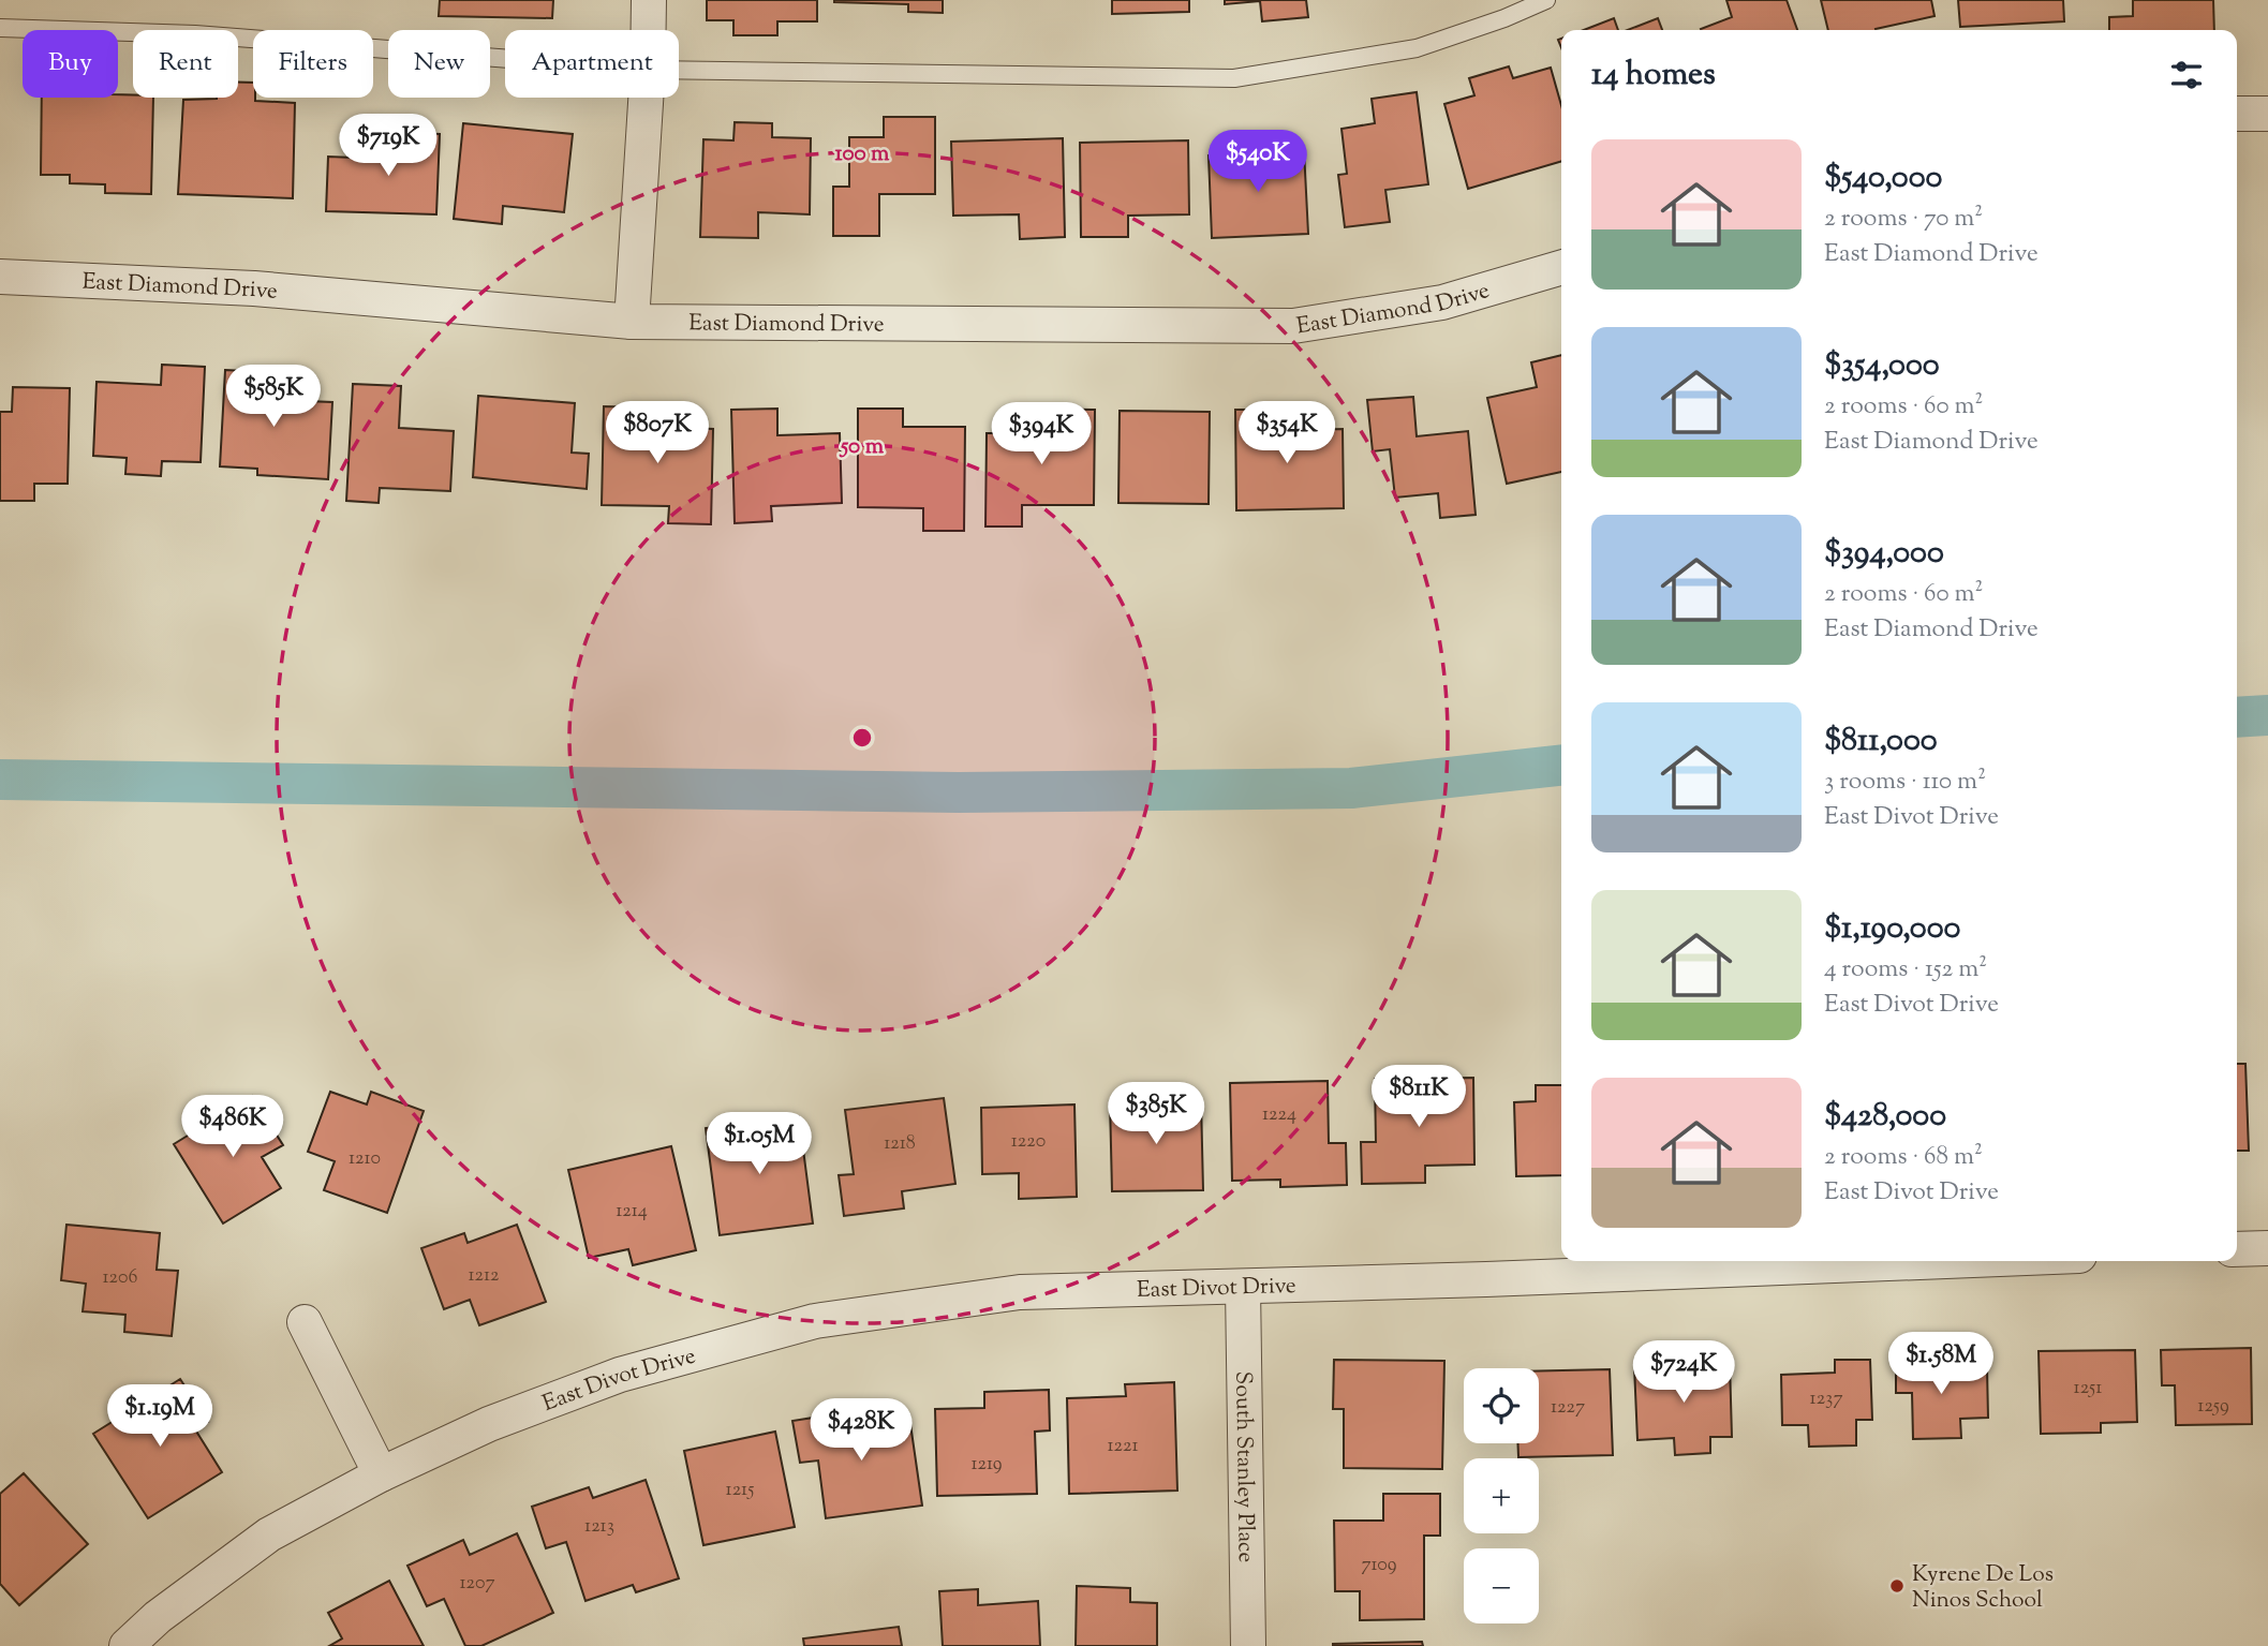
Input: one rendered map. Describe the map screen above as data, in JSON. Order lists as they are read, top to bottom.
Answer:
{
  "streets": {
    "street": ["East Diamond Drive", "East Divot Drive", "South Stanley Place"]
  },
  "crossings": [
    ["East Divot Drive", "South Stanley Place"]
  ],
  "places": ["Kyrene De Los Ninos School"],
  "house_numbers": [
    "1224",
    "1220",
    "1218",
    "1210",
    "1214",
    "1212",
    "1206",
    "1251",
    "1237",
    "1259",
    "1227",
    "1221",
    "1219",
    "1215",
    "1213",
    "7109",
    "1207"
  ],
  "page": {
    "chip": [
      "Buy",
      "Rent",
      "Filters",
      "New",
      "Apartment"
    ],
    "heading": "14 homes",
    "price": [
      "$719K",
      "$540K",
      "$585K",
      "$807K",
      "$354K",
      "$394K",
      "$811K",
      "$385K",
      "$486K",
      "$1.05M",
      "$1.58M",
      "$724K",
      "$1.19M",
      "$428K"
    ],
    "list": [
      {
        "name": "$540,000",
        "note": "2 rooms · 70 m² · East Diamond Drive"
      },
      {
        "name": "$354,000",
        "note": "2 rooms · 60 m² · East Diamond Drive"
      },
      {
        "name": "$394,000",
        "note": "2 rooms · 60 m² · East Diamond Drive"
      },
      {
        "name": "$811,000",
        "note": "3 rooms · 110 m² · East Divot Drive"
      },
      {
        "name": "$1,190,000",
        "note": "4 rooms · 152 m² · East Divot Drive"
      },
      {
        "name": "$428,000",
        "note": "2 rooms · 68 m² · East Divot Drive"
      }
    ],
    "map_buttons": ["+", "−"]
  },
  "rings": ["100 m", "50 m"]
}
